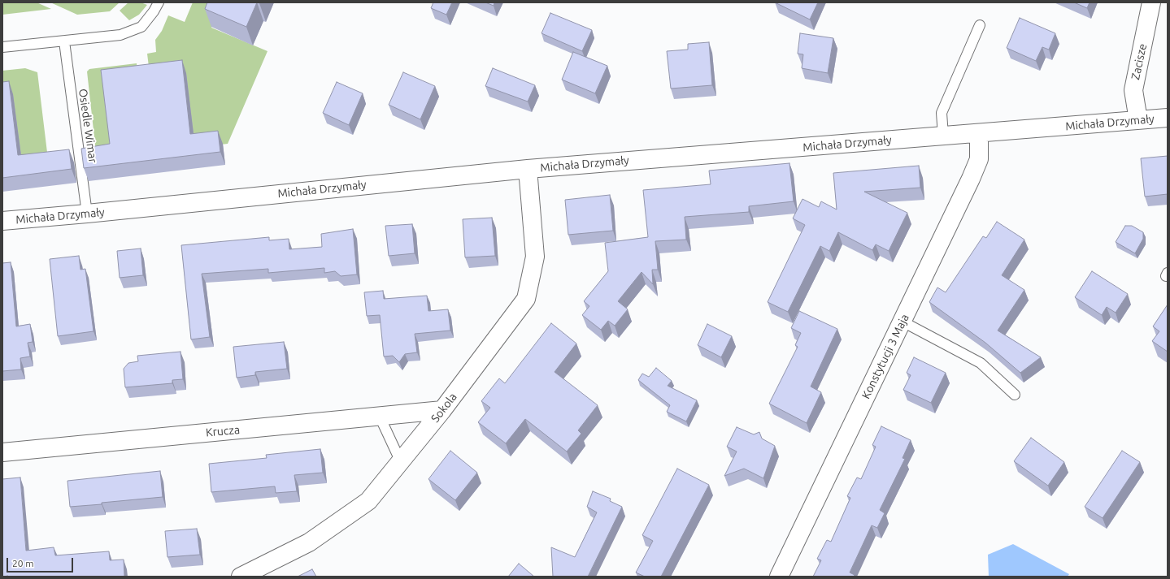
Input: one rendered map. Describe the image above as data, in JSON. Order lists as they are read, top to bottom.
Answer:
{
  "streets": {
    "street": [
      "Zacisze",
      "Michała Drzymały",
      "Konstytucji 3 Maja",
      "Sokola",
      "Krucza"
    ],
    "lane": ["Osiedle Wimar"]
  },
  "crossings": [
    ["Zacisze", "Michała Drzymały"],
    ["Michała Drzymały", "Osiedle Wimar"],
    ["Michała Drzymały", "Konstytucji 3 Maja"],
    ["Michała Drzymały", "Sokola"],
    ["Sokola", "Krucza"]
  ],
  "scale_bar": "20 m"
}
